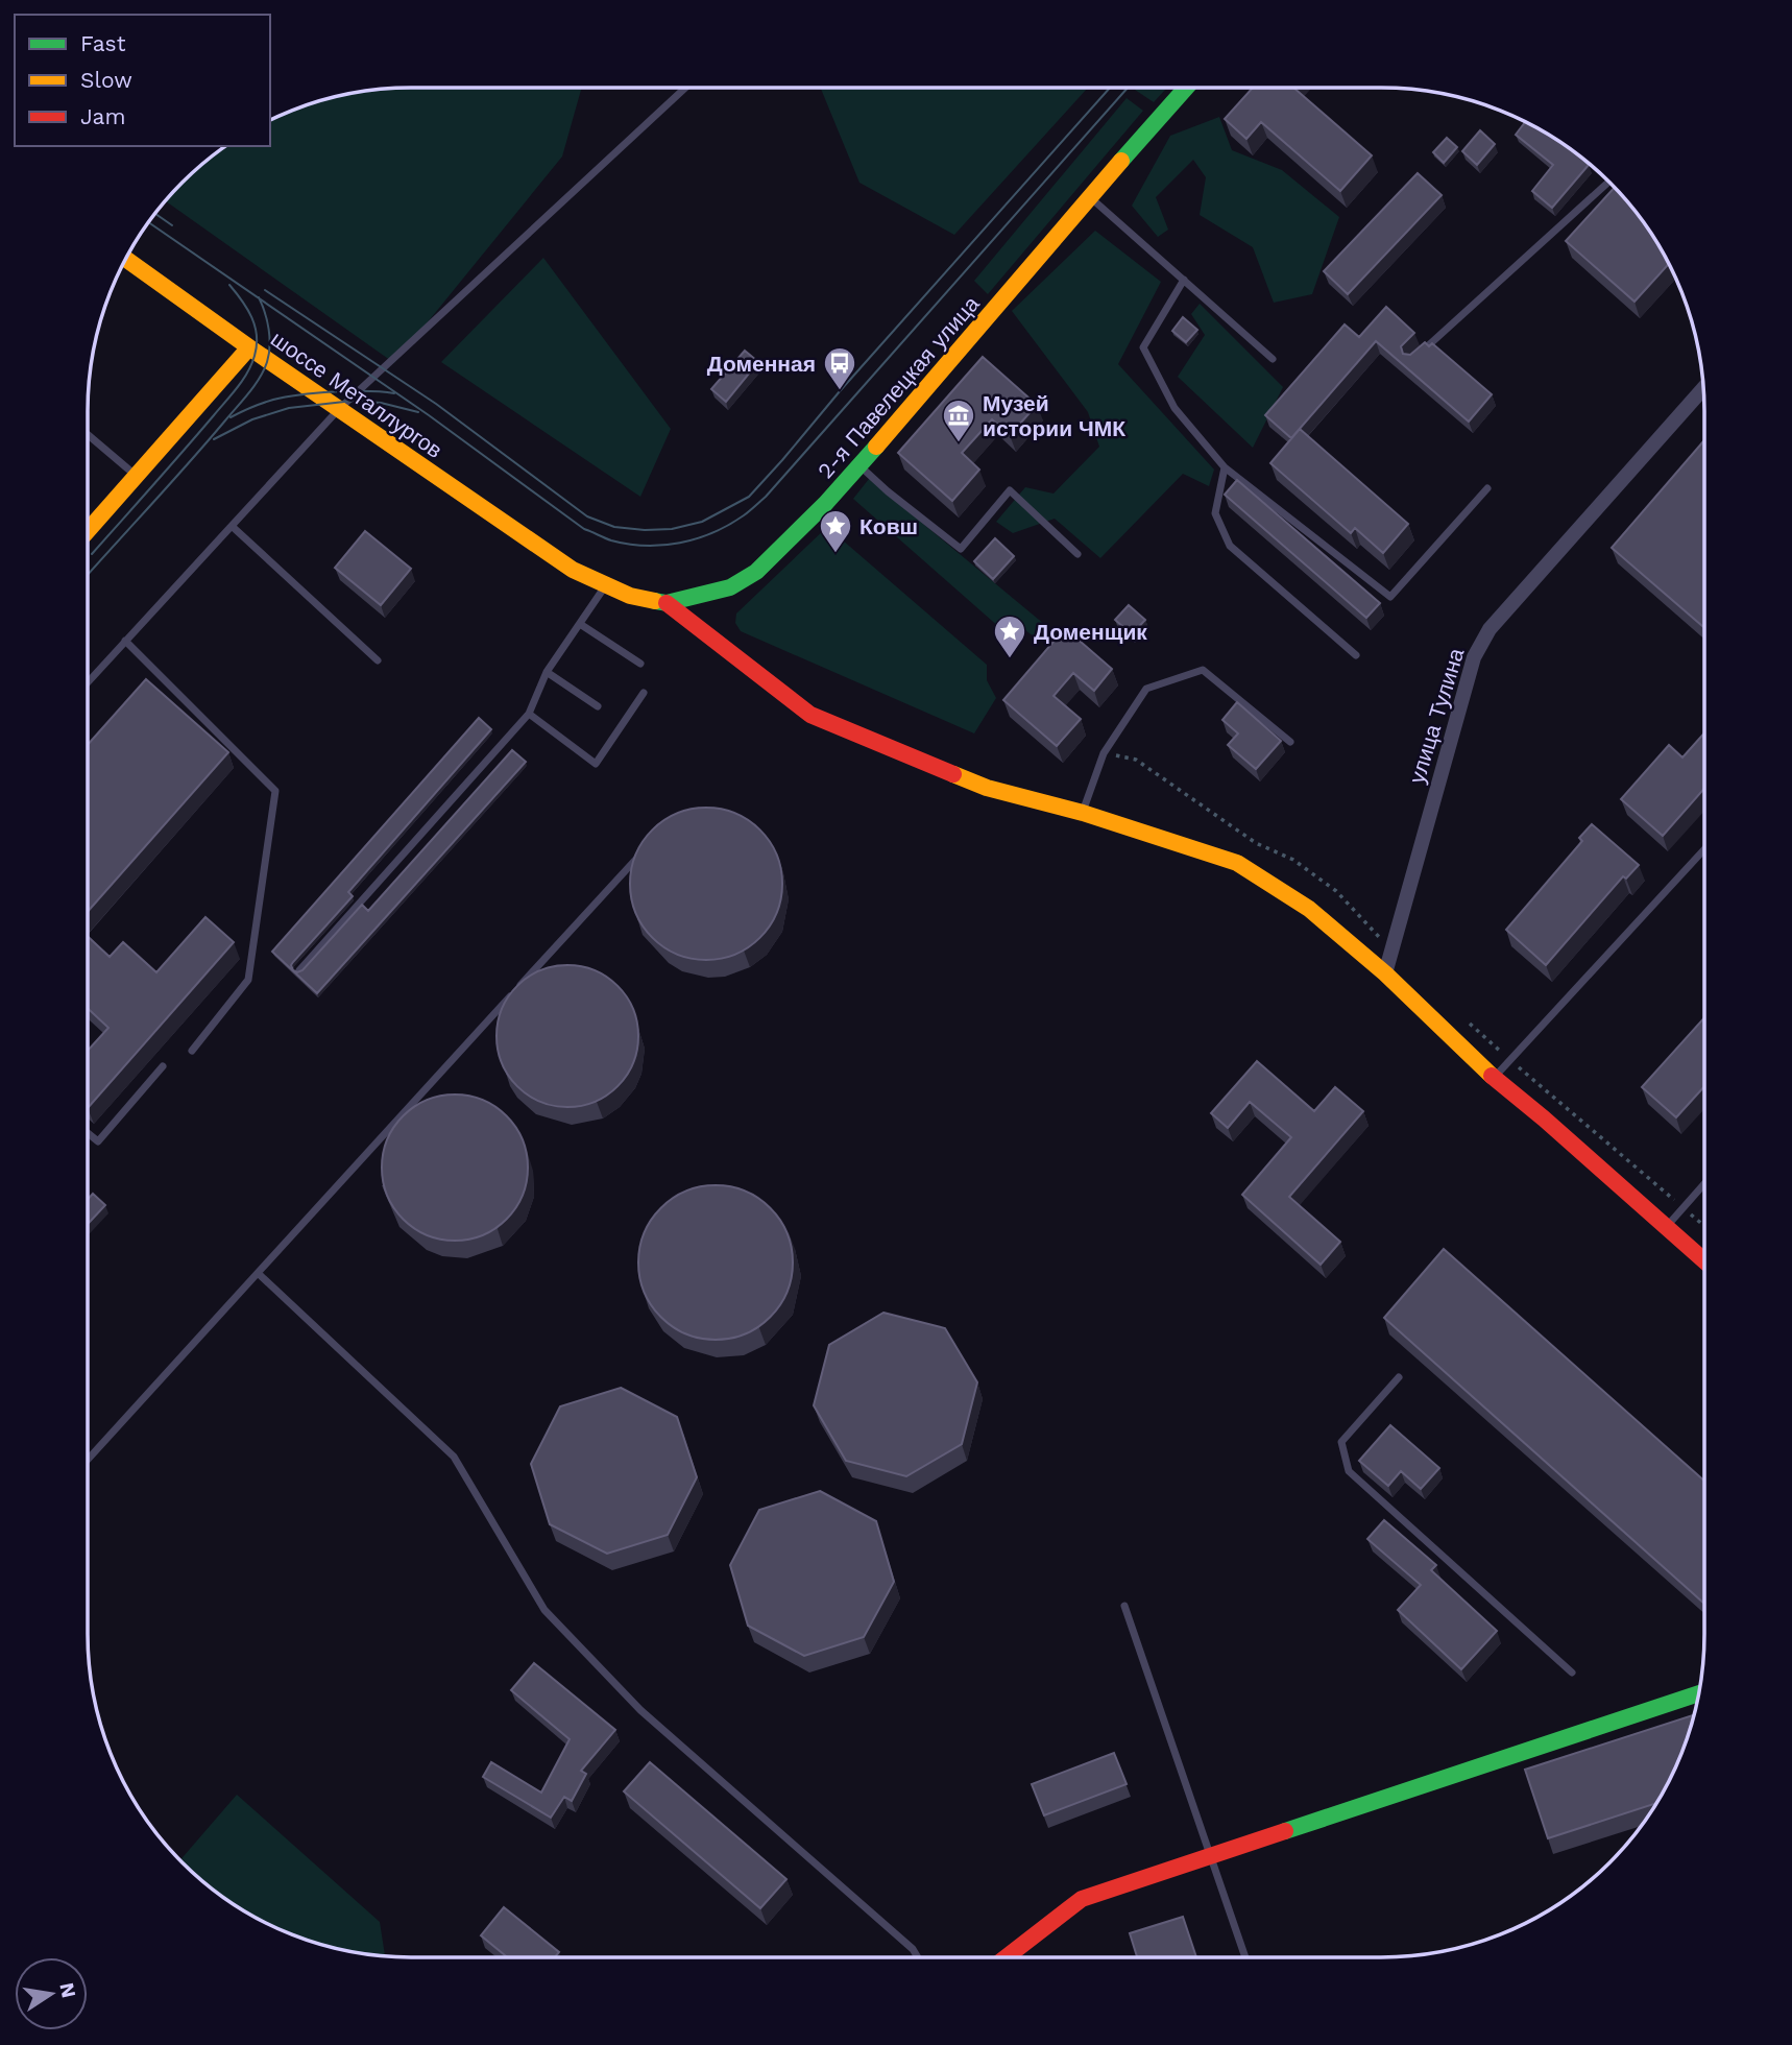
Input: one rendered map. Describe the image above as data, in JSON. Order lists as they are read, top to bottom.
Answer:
{
  "streets": {
    "street": ["2-я Павелецкая улица", "шоссе Металлургов", "улица Тулина"]
  },
  "crossings": [
    ["2-я Павелецкая улица", "шоссе Металлургов"]
  ],
  "places": {
    "bus stop": ["Доменная"],
    "museum": ["Музей истории ЧМК"],
    "place": ["Ковш", "Доменщик"]
  },
  "legend": ["Fast", "Slow", "Jam"],
  "north": "right"
}
